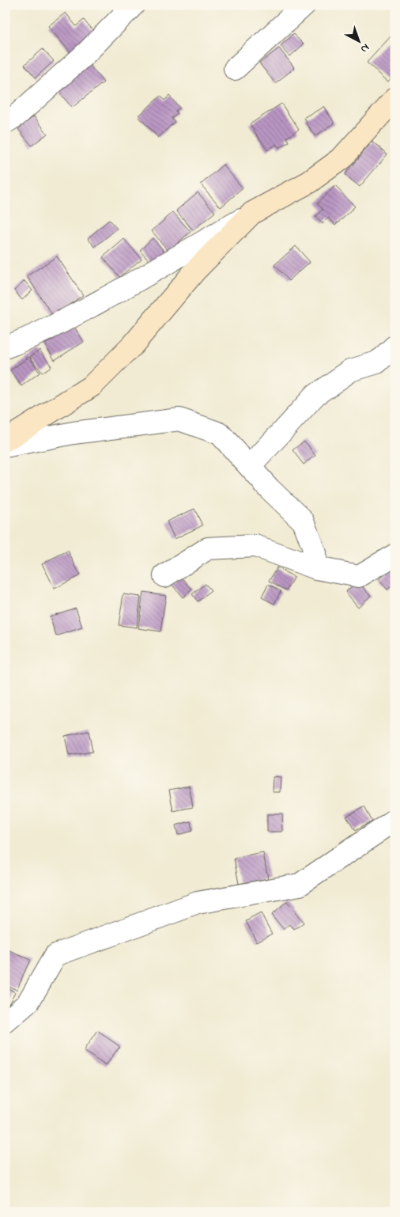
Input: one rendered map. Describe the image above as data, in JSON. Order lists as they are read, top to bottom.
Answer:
{
  "north": "bottom right"
}
